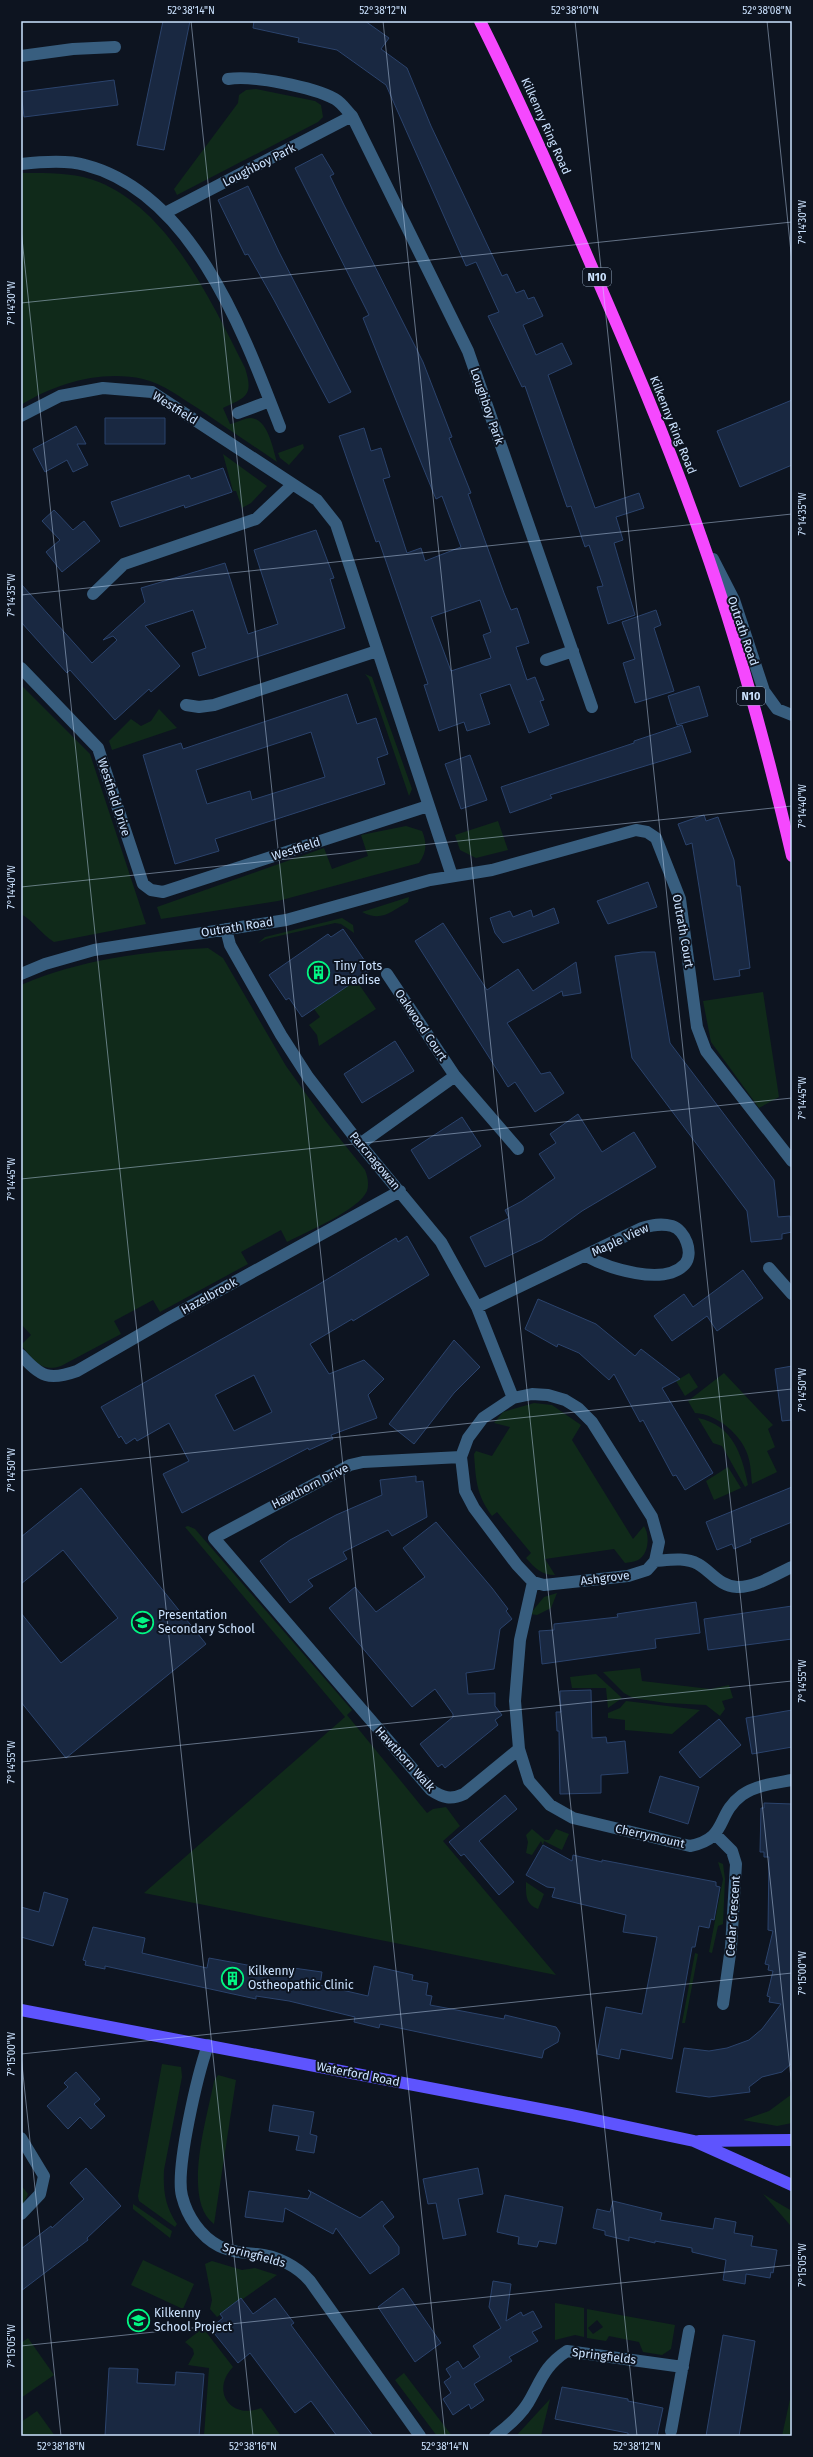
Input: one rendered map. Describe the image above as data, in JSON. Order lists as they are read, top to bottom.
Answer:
{
  "streets": {
    "highway": ["Kilkenny Ring Road", "N10"],
    "main road": ["Waterford Road"],
    "street": [
      "Loughboy Park",
      "Westfield",
      "Outrath Road",
      "Westfield Drive",
      "Outrath Court",
      "Oakwood Court",
      "Parcnagowan",
      "Maple View",
      "Hazelbrook",
      "Hawthorn Drive",
      "Ashgrove",
      "Hawthorn Walk",
      "Cherrymount",
      "Cedar Crescent",
      "Springfields"
    ]
  },
  "crossings": [
    ["Kilkenny Ring Road", "Outrath Road"],
    ["Westfield", "Outrath Road"],
    ["Westfield", "Westfield Drive"],
    ["Westfield", "Outrath Court"],
    ["Outrath Road", "Outrath Court"],
    ["Outrath Road", "Parcnagowan"],
    ["Parcnagowan", "Maple View"],
    ["Parcnagowan", "Hazelbrook"],
    ["Hawthorn Drive", "Hawthorn Walk"],
    ["Hawthorn Walk", "Cherrymount"],
    ["Cherrymount", "Cedar Crescent"],
    ["Waterford Road", "Springfields"]
  ],
  "places": {
    "building": ["Tiny Tots Paradise", "Kilkenny Ostheopathic Clinic"],
    "school or university": ["Presentation Secondary School", "Kilkenny School Project"]
  },
  "coordinates": [
    "52°38'14\"N",
    "52°38'12\"N",
    "52°38'10\"N",
    "52°38'08\"N",
    "7°14'30\"W",
    "7°14'35\"W",
    "7°14'40\"W",
    "7°14'45\"W",
    "7°14'50\"W",
    "7°14'55\"W",
    "7°15'00\"W",
    "7°15'05\"W",
    "52°38'18\"N",
    "52°38'16\"N"
  ]
}
